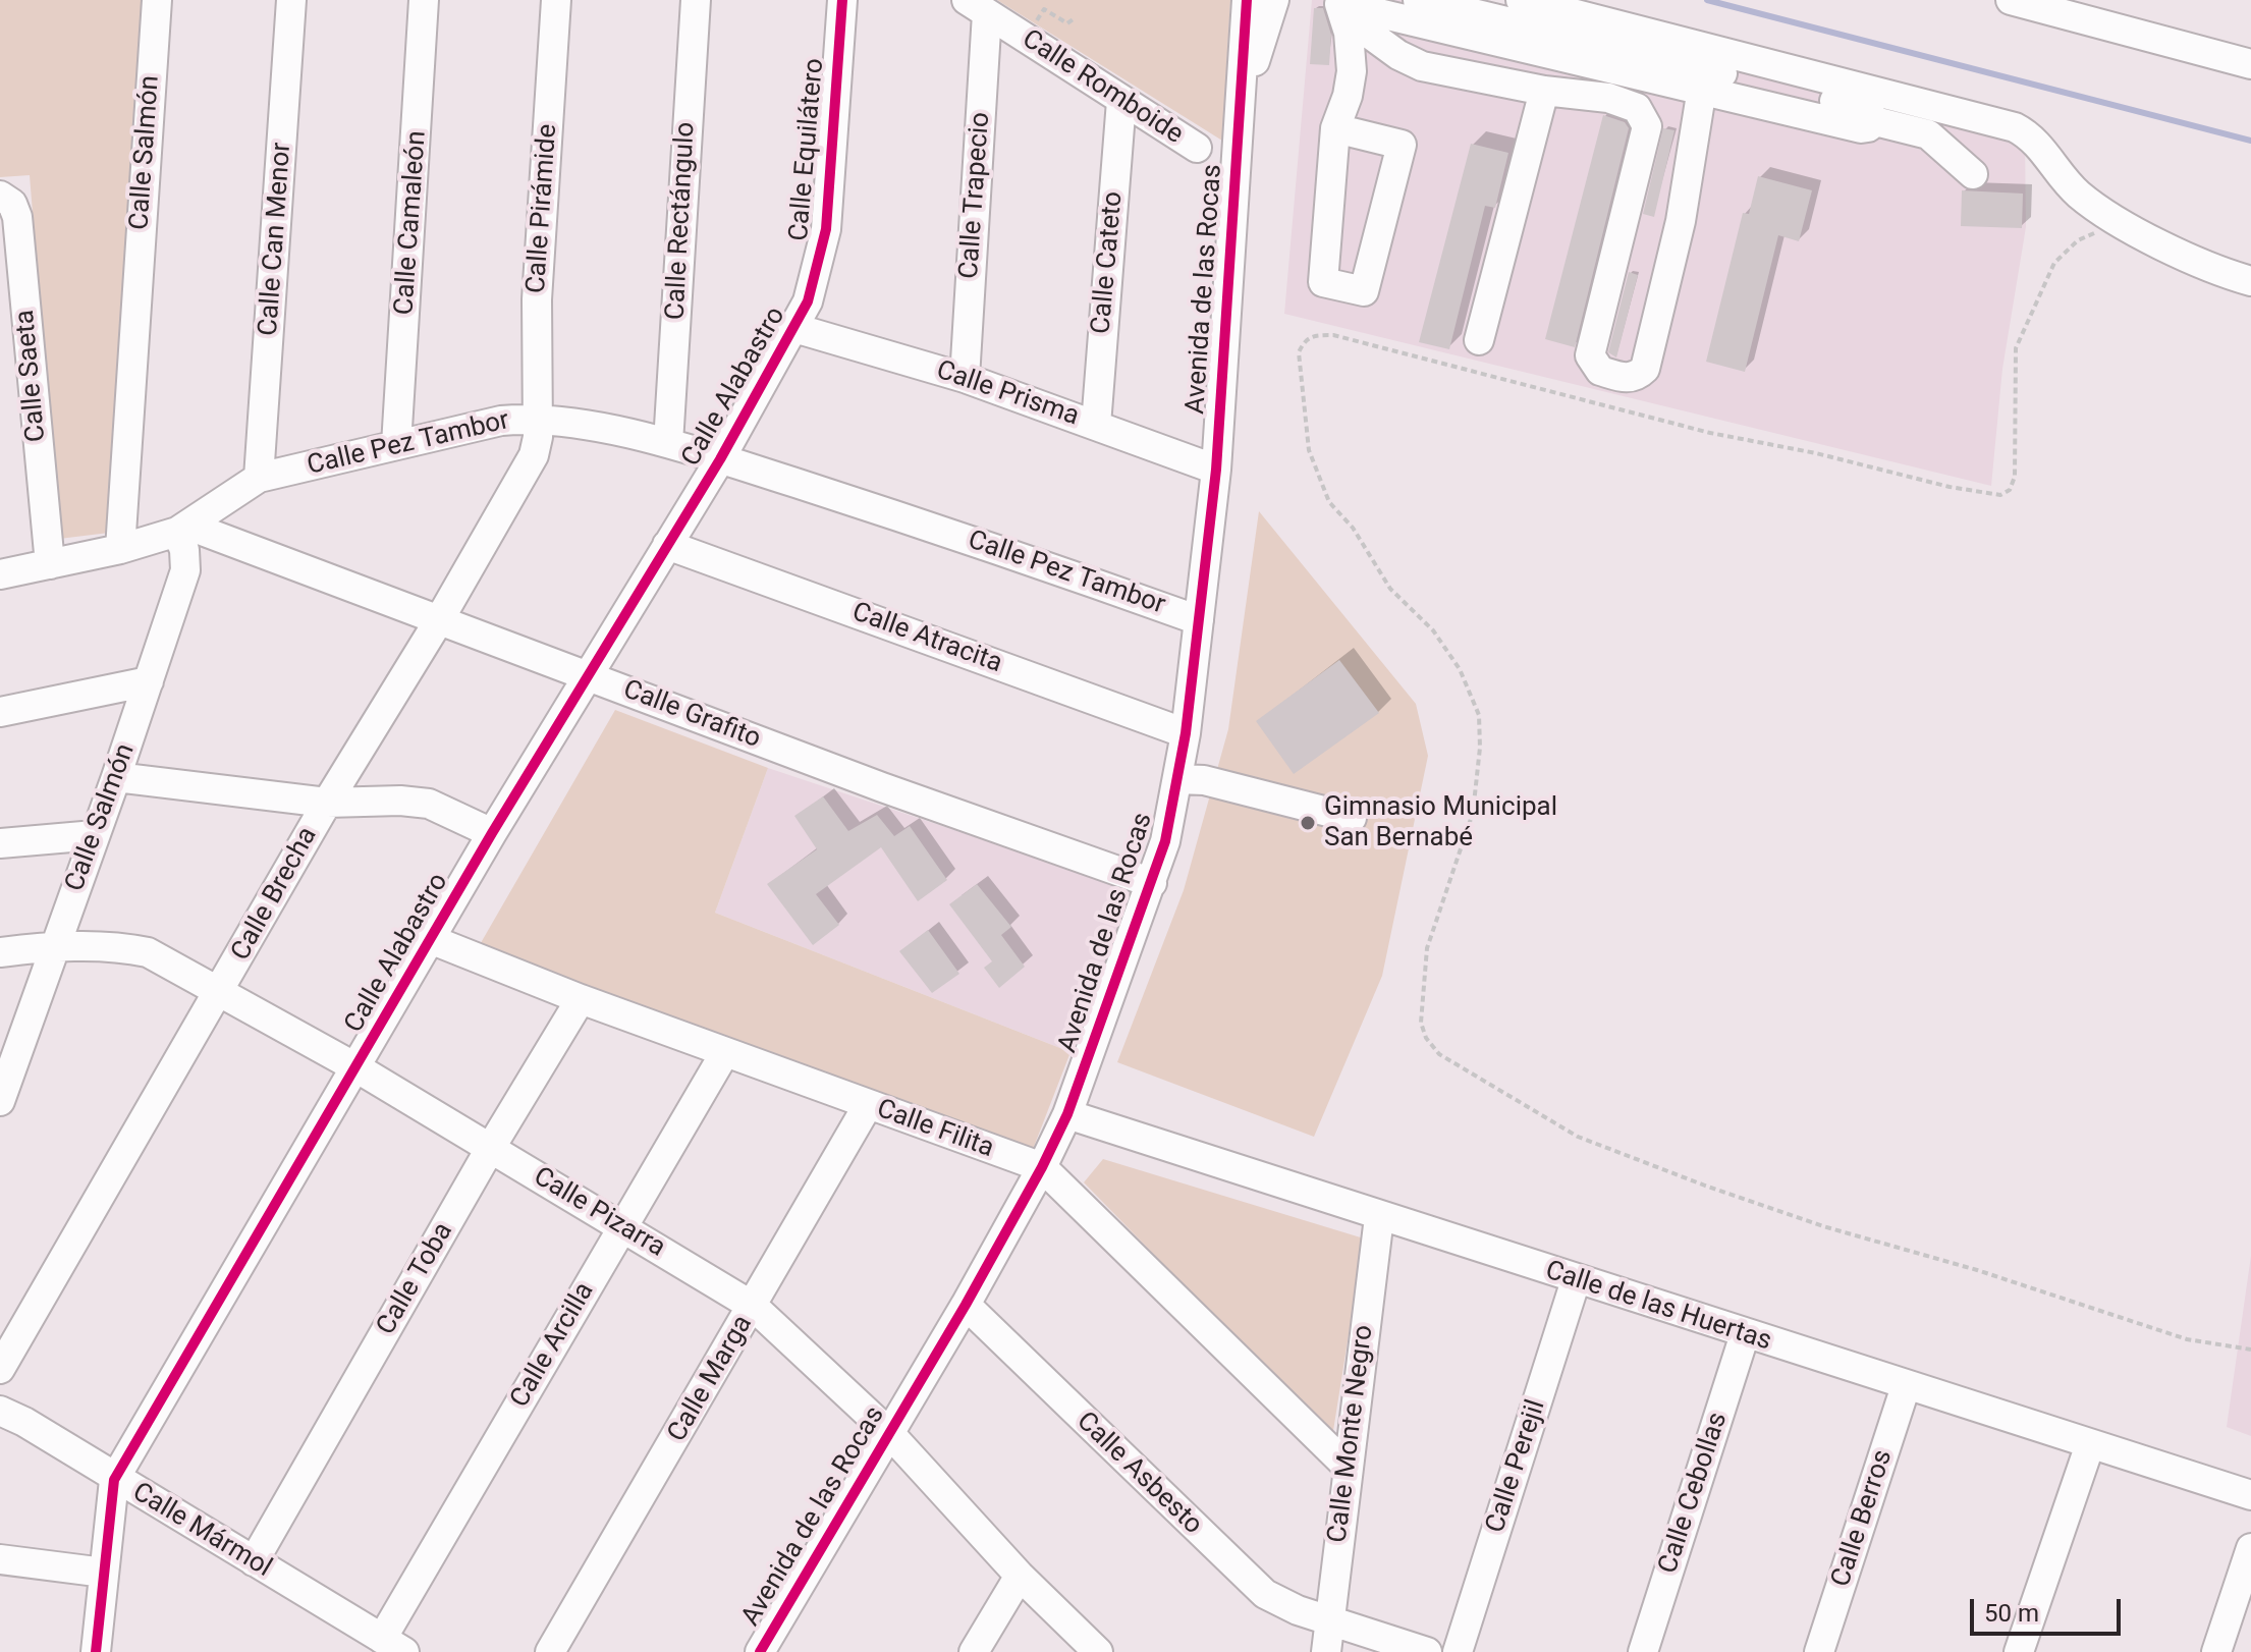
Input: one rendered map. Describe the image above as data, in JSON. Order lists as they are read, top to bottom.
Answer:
{
  "streets": {
    "street": [
      "Calle Romboide",
      "Calle Equilátero",
      "Calle Salmón",
      "Calle Trapecio",
      "Calle Pirámide",
      "Calle Rectángulo",
      "Calle Camaleón",
      "Calle Can Menor",
      "Calle Cateto",
      "Avenida de las Rocas",
      "Calle Saeta",
      "Calle Alabastro",
      "Calle Prisma",
      "Calle Pez Tambor",
      "Calle Atracita",
      "Calle Grafito",
      "Calle Brecha",
      "Calle Filita",
      "Calle Pizarra",
      "Calle Toba",
      "Calle de las Huertas",
      "Calle Arcilla",
      "Calle Marga",
      "Calle Monte Negro",
      "Calle Perejil",
      "Calle Asbesto",
      "Calle Cebollas",
      "Calle Berros",
      "Calle Mármol"
    ]
  },
  "crossings": [
    ["Calle Romboide", "Calle Trapecio"],
    ["Calle Romboide", "Calle Cateto"],
    ["Calle Equilátero", "Calle Alabastro"],
    ["Calle Salmón", "Calle Pez Tambor"],
    ["Calle Salmón", "Calle Grafito"],
    ["Calle Salmón", "Calle Pizarra"],
    ["Calle Trapecio", "Calle Prisma"],
    ["Calle Pirámide", "Calle Pez Tambor"],
    ["Calle Pirámide", "Calle Brecha"],
    ["Calle Rectángulo", "Calle Pez Tambor"],
    ["Calle Camaleón", "Calle Pez Tambor"],
    ["Calle Can Menor", "Calle Pez Tambor"],
    ["Calle Cateto", "Calle Prisma"],
    ["Avenida de las Rocas", "Calle Prisma"],
    ["Avenida de las Rocas", "Calle Pez Tambor"],
    ["Avenida de las Rocas", "Calle Atracita"],
    ["Avenida de las Rocas", "Calle Grafito"],
    ["Avenida de las Rocas", "Calle Filita"],
    ["Avenida de las Rocas", "Calle Pizarra"],
    ["Avenida de las Rocas", "Calle de las Huertas"],
    ["Avenida de las Rocas", "Calle Asbesto"],
    ["Calle Saeta", "Calle Pez Tambor"],
    ["Calle Alabastro", "Calle Prisma"],
    ["Calle Alabastro", "Calle Pez Tambor"],
    ["Calle Alabastro", "Calle Atracita"],
    ["Calle Alabastro", "Calle Grafito"],
    ["Calle Alabastro", "Calle Filita"],
    ["Calle Alabastro", "Calle Pizarra"],
    ["Calle Alabastro", "Calle Mármol"],
    ["Calle Pez Tambor", "Calle Grafito"],
    ["Calle Pez Tambor", "Calle Brecha"],
    ["Calle Grafito", "Calle Brecha"],
    ["Calle Brecha", "Calle Pizarra"],
    ["Calle Filita", "Calle Toba"],
    ["Calle Filita", "Calle Arcilla"],
    ["Calle Filita", "Calle Marga"],
    ["Calle Filita", "Calle Monte Negro"],
    ["Calle Pizarra", "Calle Toba"],
    ["Calle Pizarra", "Calle Arcilla"],
    ["Calle Pizarra", "Calle Marga"],
    ["Calle Toba", "Calle Mármol"],
    ["Calle de las Huertas", "Calle Monte Negro"],
    ["Calle de las Huertas", "Calle Perejil"],
    ["Calle de las Huertas", "Calle Cebollas"],
    ["Calle de las Huertas", "Calle Berros"],
    ["Calle Arcilla", "Calle Mármol"],
    ["Calle Monte Negro", "Calle Asbesto"]
  ],
  "places": ["Gimnasio Municipal San Bernabé"],
  "scale_bar": "50 m"
}
